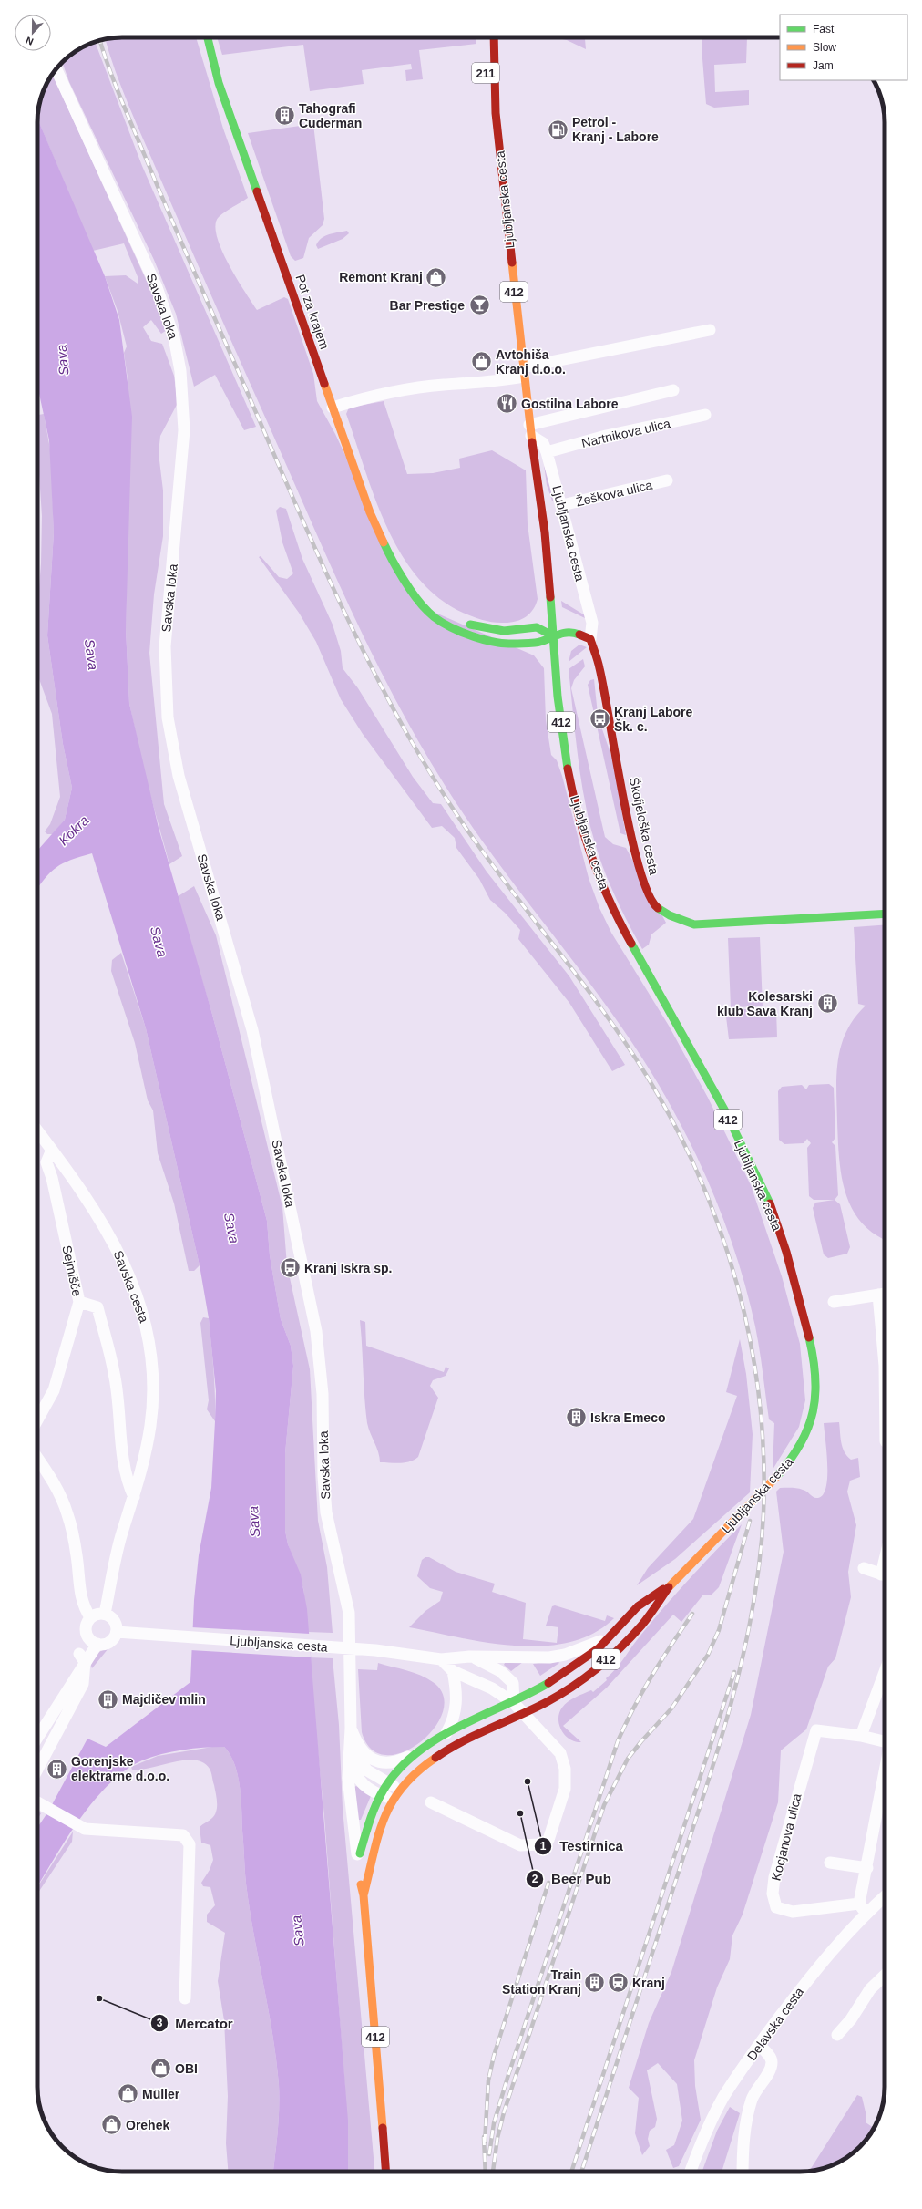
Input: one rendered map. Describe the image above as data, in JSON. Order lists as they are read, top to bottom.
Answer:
{
  "streets": {
    "main road": [
      "211",
      "Ljubljanska cesta",
      "412",
      "Pot za krajem",
      "Škofjeloška cesta"
    ],
    "street": [
      "Savska loka",
      "Nartnikova ulica",
      "Žeškova ulica",
      "Sejmišče",
      "Savska cesta",
      "Kocjanova ulica",
      "Delavska cesta"
    ]
  },
  "crossings": [
    ["211", "Ljubljanska cesta"],
    ["Ljubljanska cesta", "412"],
    ["Ljubljanska cesta", "Pot za krajem"],
    ["Ljubljanska cesta", "Nartnikova ulica"],
    ["Ljubljanska cesta", "Žeškova ulica"],
    ["Ljubljanska cesta", "Škofjeloška cesta"],
    ["Ljubljanska cesta", "Savska cesta"],
    ["412", "Savska loka"],
    ["Sejmišče", "Savska cesta"],
    ["Kocjanova ulica", "Delavska cesta"]
  ],
  "water": ["Sava", "Kokra"],
  "places": {
    "building": [
      "Tahografi Cuderman",
      "Kolesarski klub Sava Kranj",
      "Iskra Emeco",
      "Majdičev mlin",
      "Gorenjske elektrarne d.o.o.",
      "Train Station Kranj"
    ],
    "fuel station": ["Petrol - Kranj - Labore"],
    "shop": [
      "Remont Kranj",
      "Avtohiša Kranj d.o.o.",
      "OBI",
      "Müller",
      "Orehek"
    ],
    "bar": ["Bar Prestige"],
    "restaurant": ["Gostilna Labore"],
    "bus stop": ["Kranj Labore Šk. c.", "Kranj Iskra sp."],
    "other": ["Testirnica", "Beer Pub", "Mercator"],
    "station": ["Kranj"]
  },
  "legend": ["Fast", "Slow", "Jam"],
  "north": "bottom"
}
